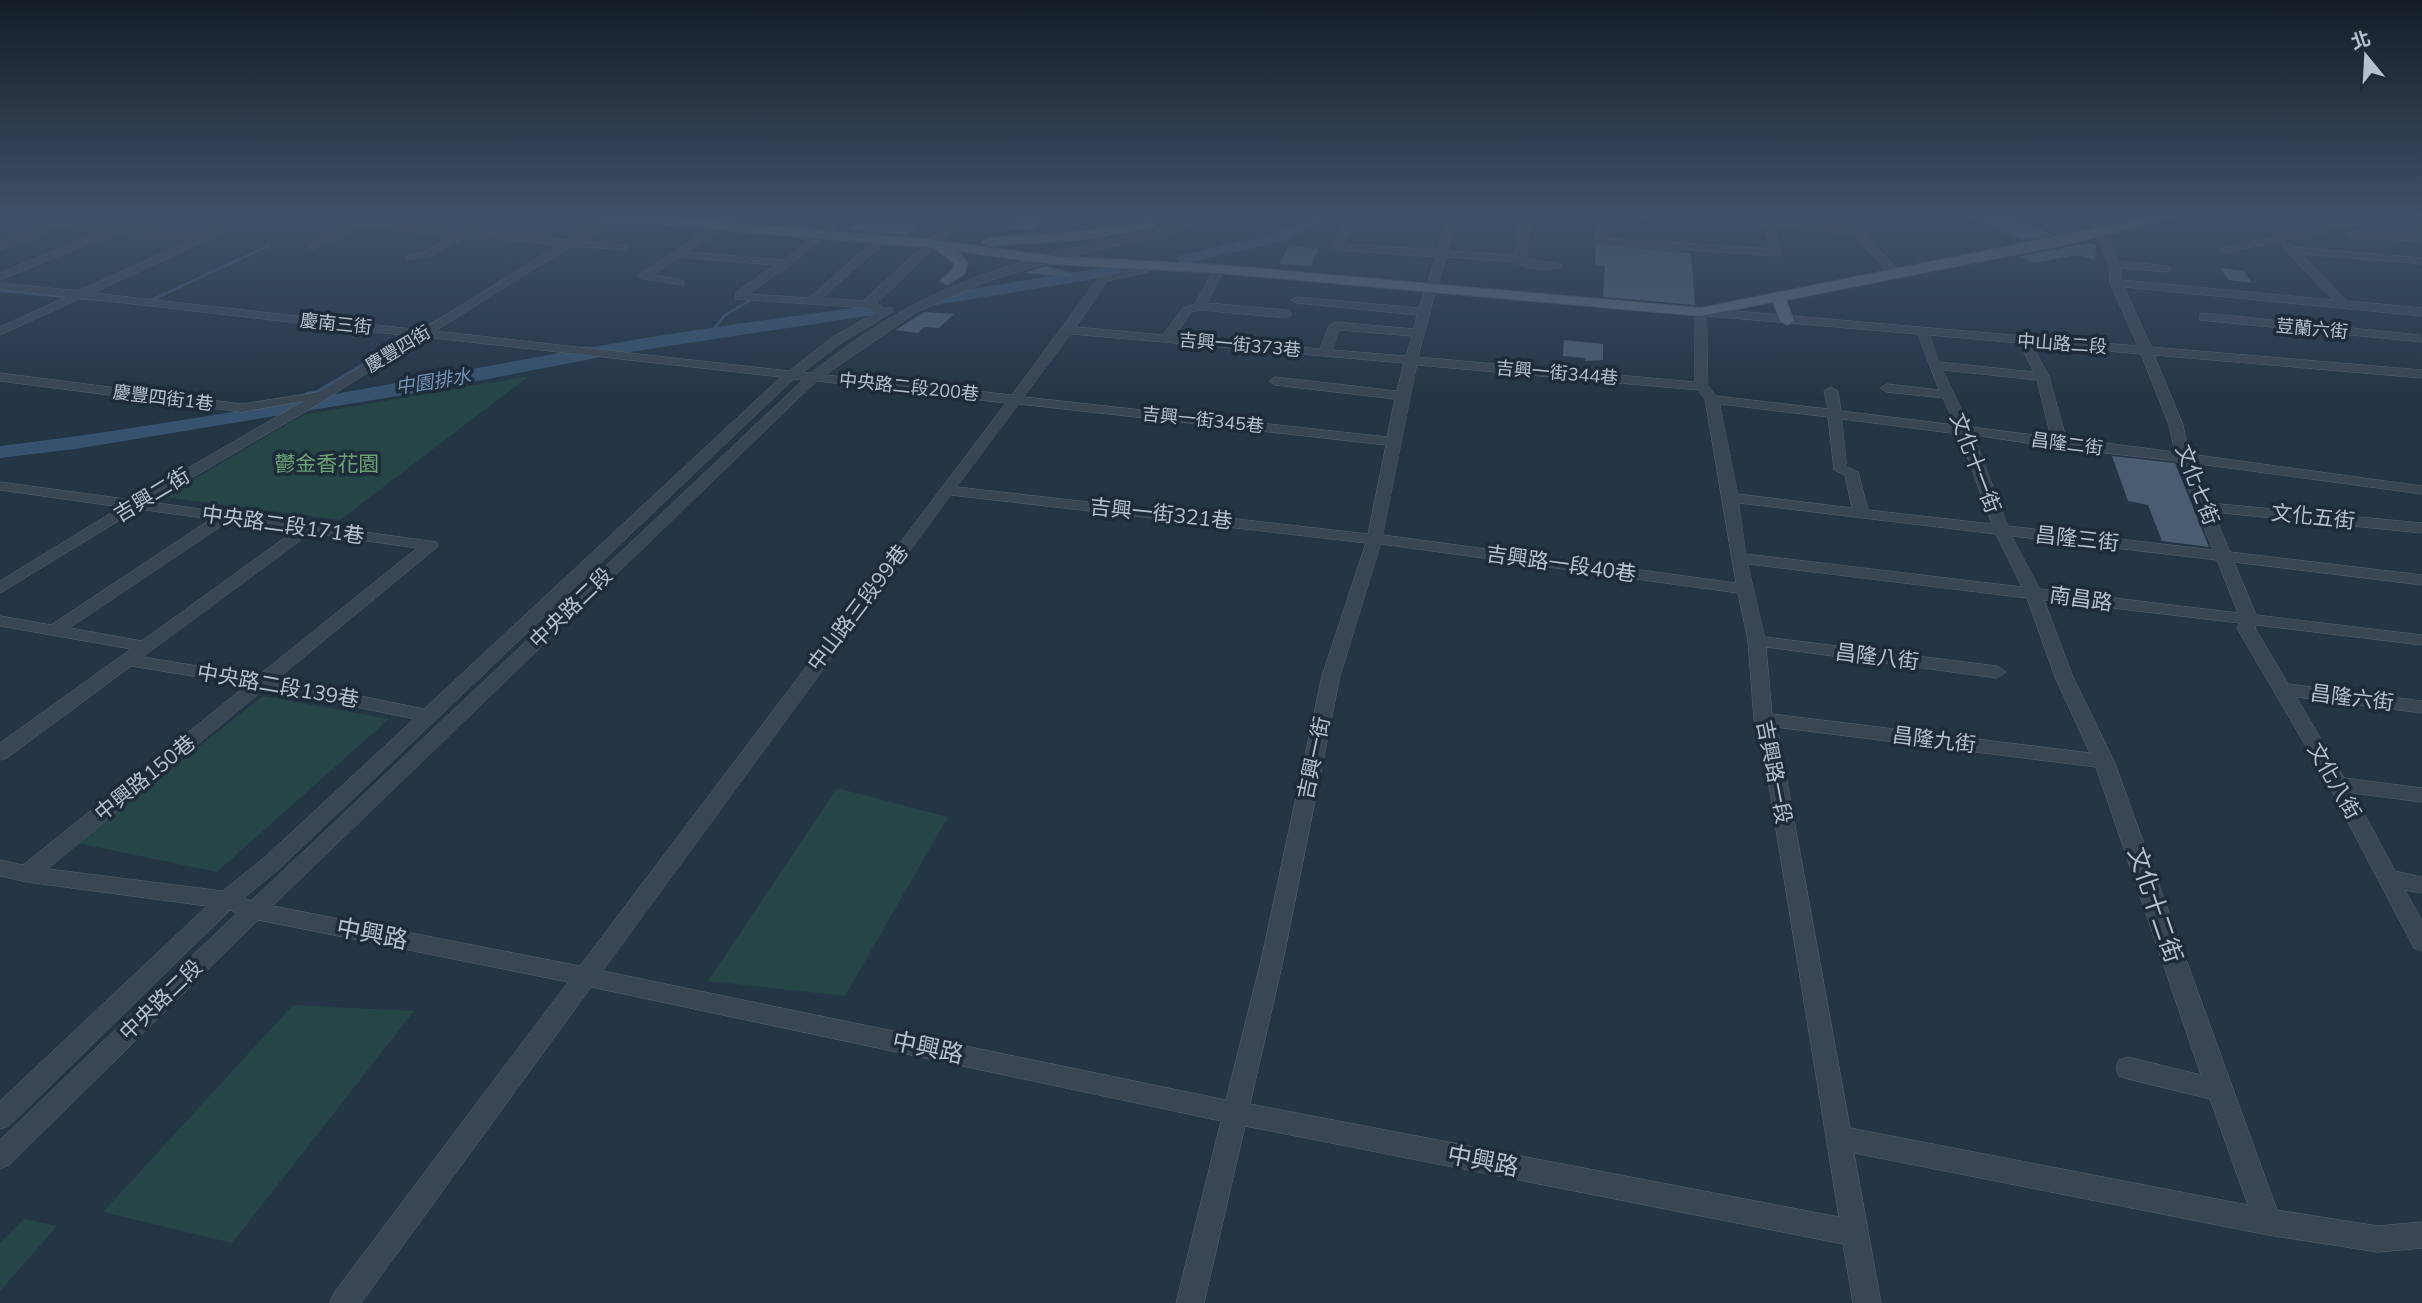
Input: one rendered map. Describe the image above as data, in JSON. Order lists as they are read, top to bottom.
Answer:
{
  "streets": {
    "street": [
      "慶南三街",
      "荳蘭六街",
      "中山路二段",
      "吉興一街373巷",
      "慶豐四街",
      "吉興一街344巷",
      "中央路二段200巷",
      "慶豐四街1巷",
      "吉興一街345巷",
      "昌隆二街",
      "文化十一街",
      "文化七街",
      "吉興二街",
      "吉興一街321巷",
      "文化五街",
      "中央路二段171巷",
      "昌隆三街",
      "吉興路一段40巷",
      "南昌路",
      "中央路二段",
      "中山路三段99巷",
      "昌隆八街",
      "中央路二段139巷",
      "昌隆六街",
      "昌隆九街",
      "吉興一街",
      "吉興路一段",
      "中興路150巷",
      "文化八街",
      "文化十二街",
      "中興路"
    ]
  },
  "crossings": [
    ["慶南三街", "慶豐四街"],
    ["慶南三街", "中央路二段200巷"],
    ["慶南三街", "中央路二段"],
    ["中山路二段", "文化十一街"],
    ["中山路二段", "文化七街"],
    ["吉興一街373巷", "吉興一街344巷"],
    ["吉興一街373巷", "中山路三段99巷"],
    ["吉興一街373巷", "吉興一街"],
    ["慶豐四街", "慶豐四街1巷"],
    ["慶豐四街", "吉興二街"],
    ["吉興一街344巷", "吉興一街"],
    ["吉興一街344巷", "吉興路一段"],
    ["中央路二段200巷", "吉興一街345巷"],
    ["中央路二段200巷", "中央路二段"],
    ["中央路二段200巷", "中山路三段99巷"],
    ["吉興一街345巷", "中山路三段99巷"],
    ["吉興一街345巷", "吉興一街"],
    ["昌隆二街", "文化十一街"],
    ["昌隆二街", "文化七街"],
    ["昌隆二街", "吉興路一段"],
    ["文化十一街", "昌隆三街"],
    ["文化十一街", "南昌路"],
    ["文化十一街", "文化十二街"],
    ["文化七街", "文化五街"],
    ["文化七街", "昌隆三街"],
    ["文化七街", "南昌路"],
    ["文化七街", "文化八街"],
    ["吉興二街", "中央路二段171巷"],
    ["吉興一街321巷", "吉興路一段40巷"],
    ["吉興一街321巷", "中山路三段99巷"],
    ["吉興一街321巷", "吉興一街"],
    ["中央路二段171巷", "中興路150巷"],
    ["昌隆三街", "吉興路一段"],
    ["吉興路一段40巷", "吉興一街"],
    ["吉興路一段40巷", "吉興路一段"],
    ["南昌路", "吉興路一段"],
    ["南昌路", "文化八街"],
    ["南昌路", "文化十二街"],
    ["中央路二段", "中央路二段139巷"],
    ["中央路二段", "中興路"],
    ["中山路三段99巷", "中興路"],
    ["昌隆八街", "吉興路一段"],
    ["中央路二段139巷", "中興路150巷"],
    ["昌隆六街", "文化八街"],
    ["昌隆九街", "吉興路一段"],
    ["昌隆九街", "文化十二街"],
    ["吉興一街", "中興路"],
    ["吉興路一段", "中興路"],
    ["中興路150巷", "中興路"]
  ],
  "water": ["中園排水"],
  "parks": ["鬱金香花園"],
  "north": "top"
}
